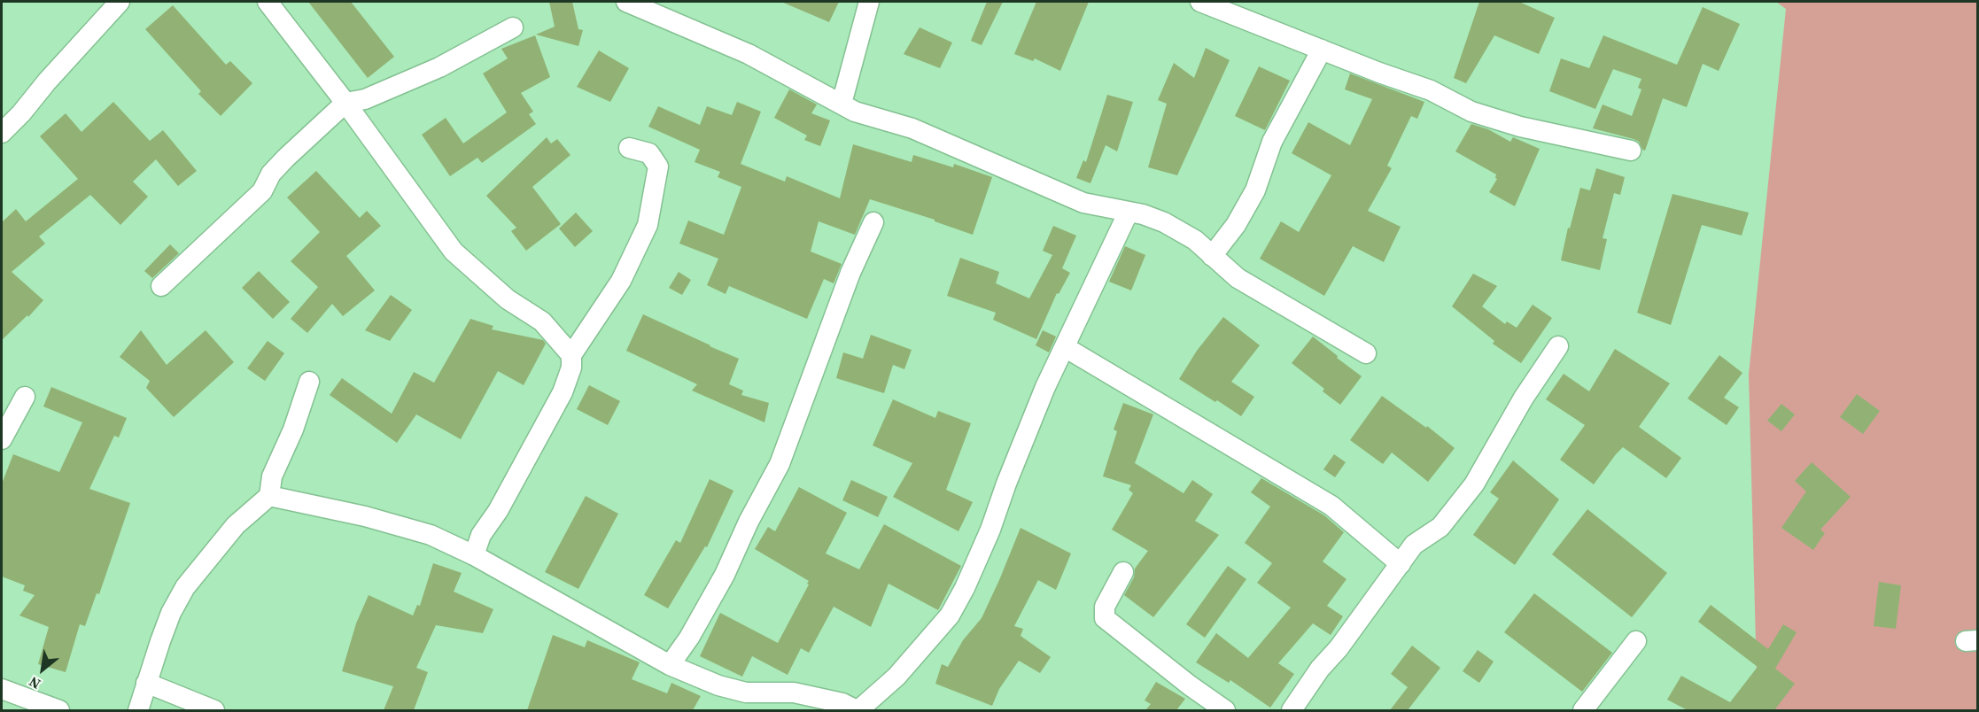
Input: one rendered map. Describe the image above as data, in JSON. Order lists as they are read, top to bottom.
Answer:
{
  "north": "bottom left"
}
